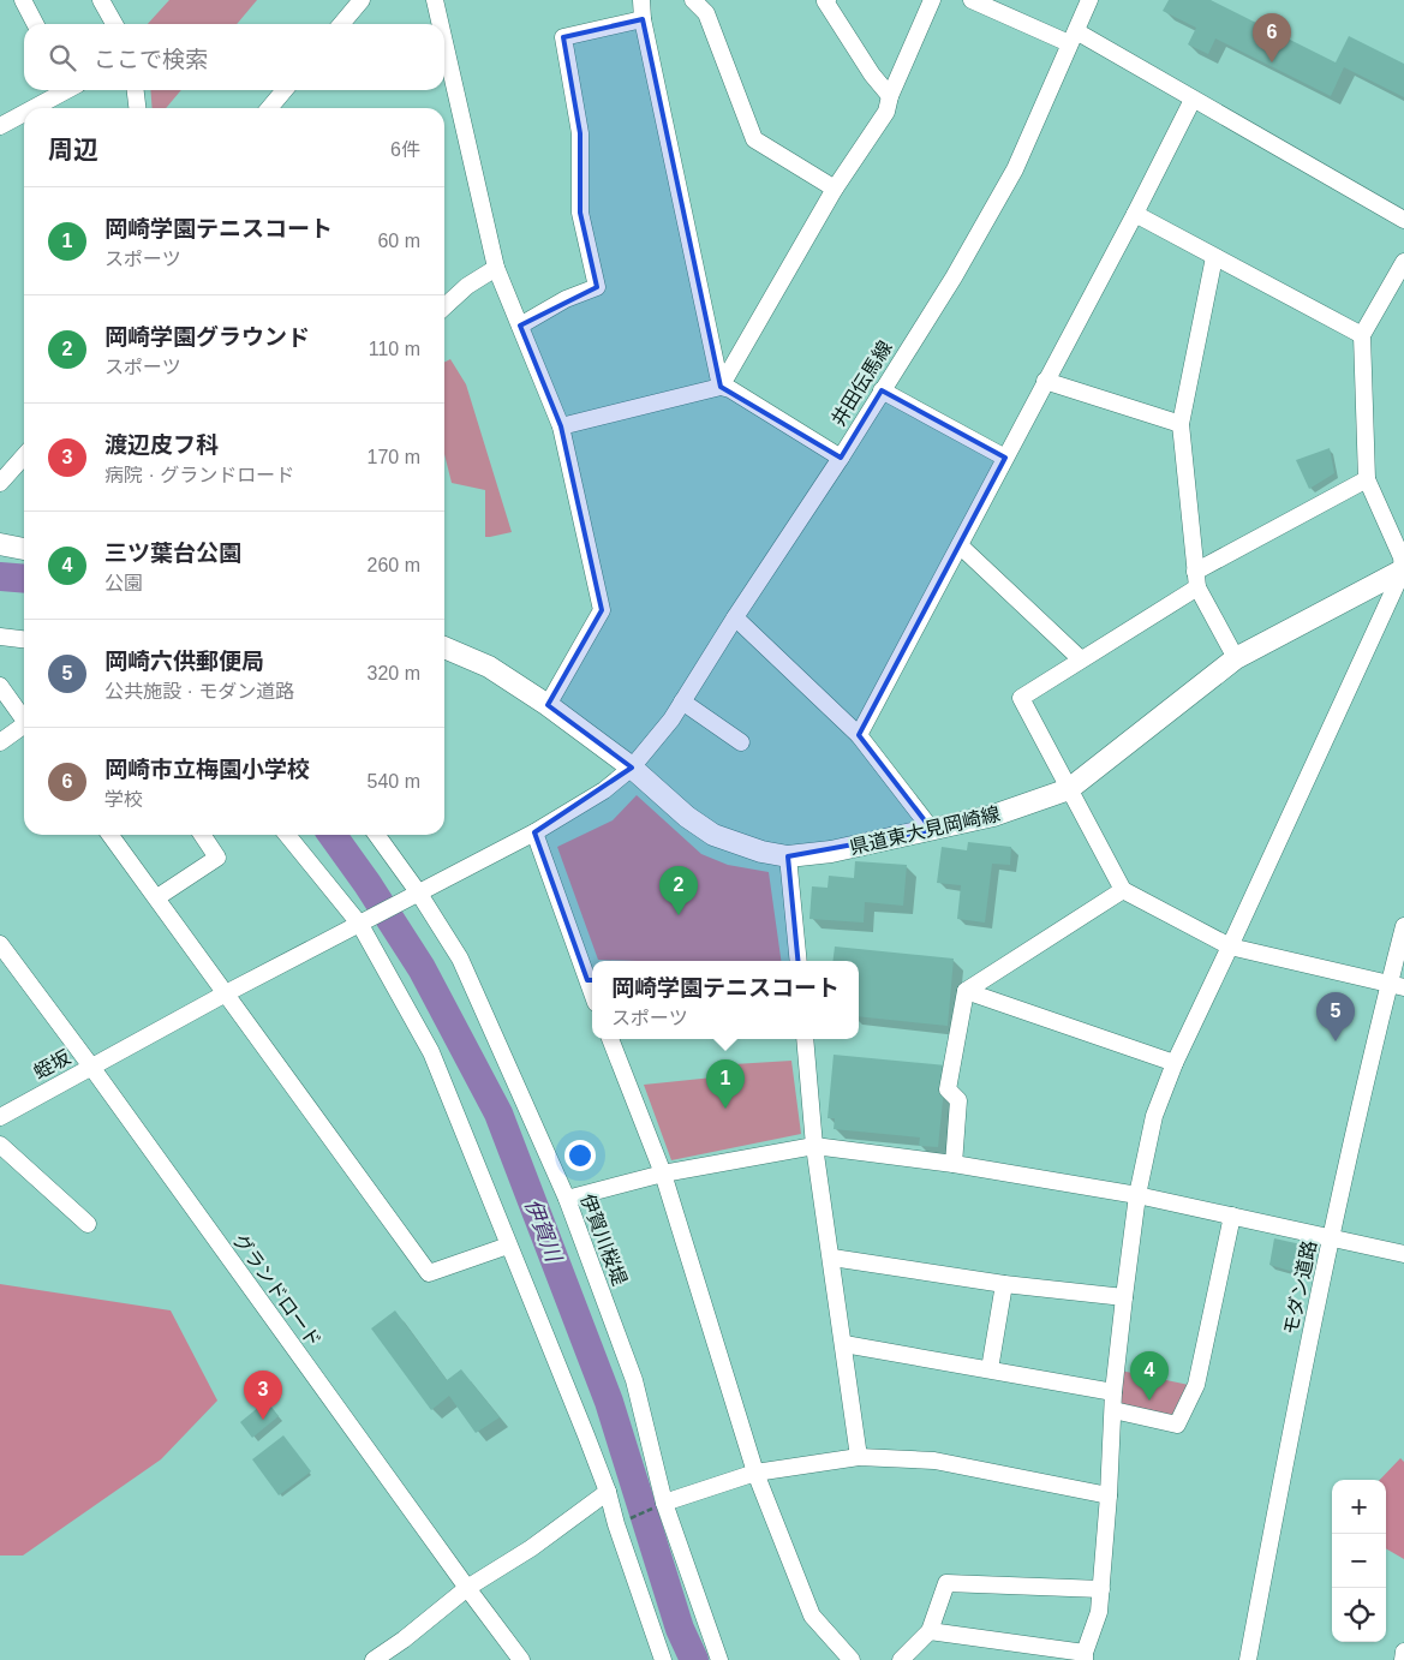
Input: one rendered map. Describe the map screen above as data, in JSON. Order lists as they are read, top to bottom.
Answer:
{
  "streets": {
    "main road": ["県道東大見岡崎線"],
    "street": [
      "井田伝馬線",
      "蛭坂",
      "伊賀川桜堤",
      "モダン道路",
      "グランドロード"
    ]
  },
  "crossings": [
    ["井田伝馬線", "県道東大見岡崎線"],
    ["井田伝馬線", "蛭坂"],
    ["井田伝馬線", "伊賀川桜堤"],
    ["蛭坂", "グランドロード"]
  ],
  "water": ["伊賀川"],
  "page": {
    "pins": [
      "6",
      "2",
      "5",
      "1",
      "4",
      "3"
    ],
    "search": "ここで検索",
    "heading": ["周辺", "6件"],
    "list": [
      {
        "mark": "1",
        "name": "岡崎学園テニスコート",
        "note": "スポーツ",
        "value": "60 m"
      },
      {
        "mark": "2",
        "name": "岡崎学園グラウンド",
        "note": "スポーツ",
        "value": "110 m"
      },
      {
        "mark": "3",
        "name": "渡辺皮フ科",
        "note": "病院 · グランドロード",
        "value": "170 m"
      },
      {
        "mark": "4",
        "name": "三ツ葉台公園",
        "note": "公園",
        "value": "260 m"
      },
      {
        "mark": "5",
        "name": "岡崎六供郵便局",
        "note": "公共施設 · モダン道路",
        "value": "320 m"
      },
      {
        "mark": "6",
        "name": "岡崎市立梅園小学校",
        "note": "学校",
        "value": "540 m"
      }
    ],
    "popup": ["岡崎学園テニスコート", "スポーツ"],
    "map_buttons": ["+", "−"]
  }
}
